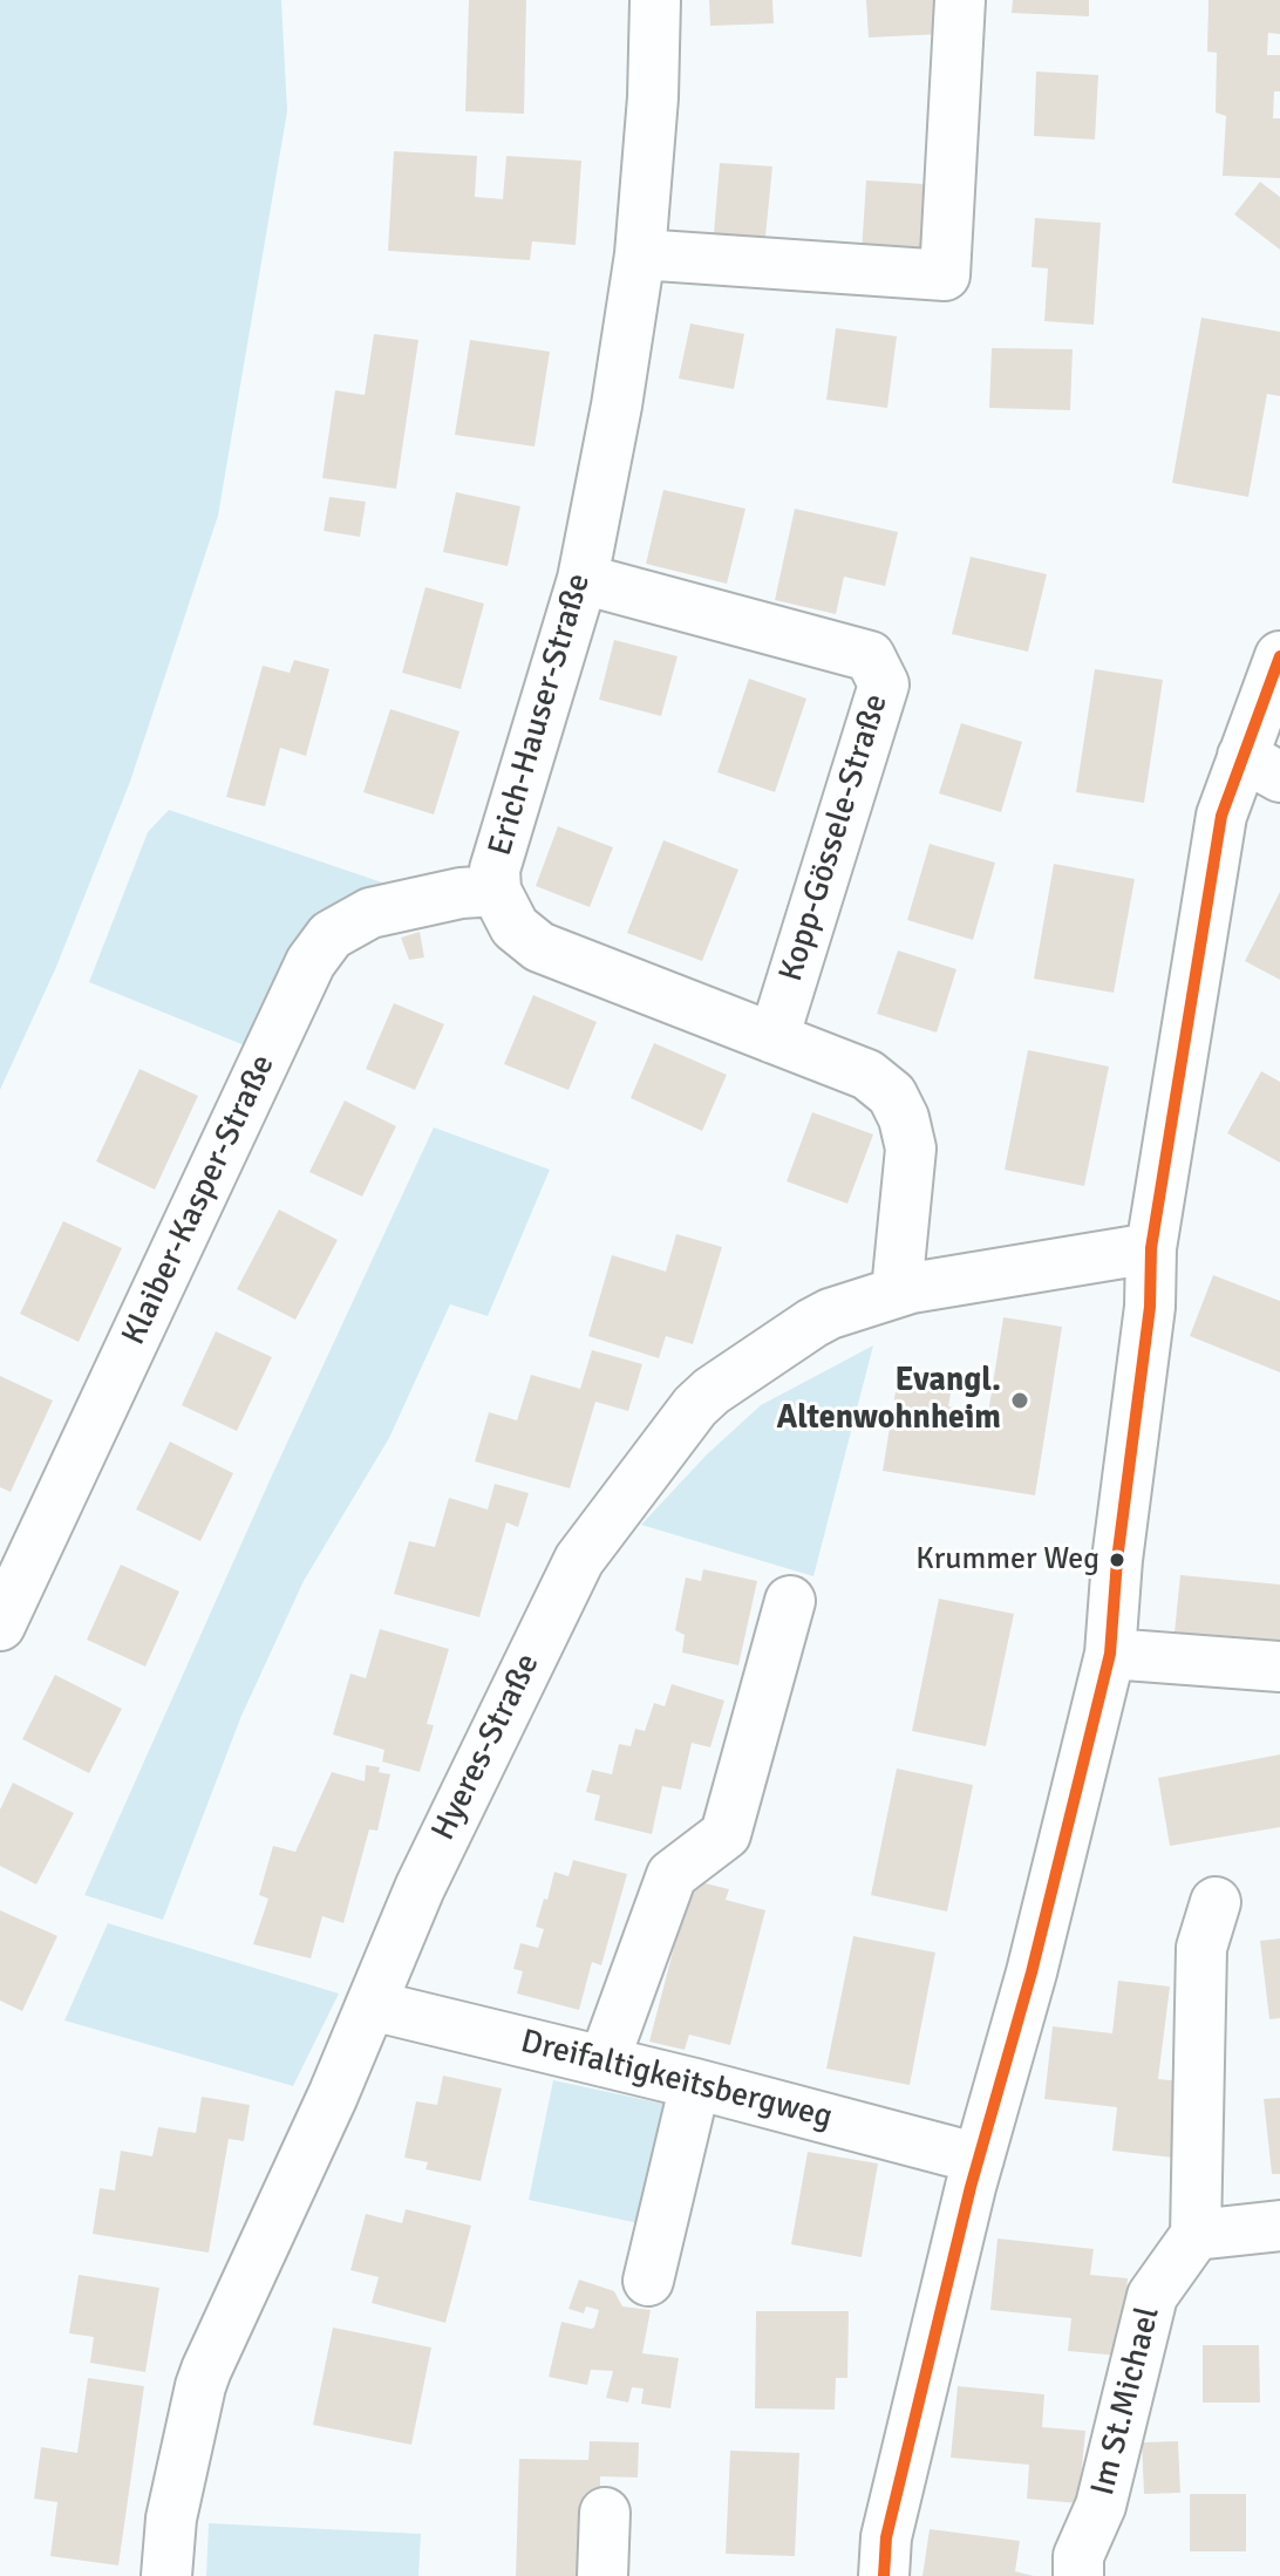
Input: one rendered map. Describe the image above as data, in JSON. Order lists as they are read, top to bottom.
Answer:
{
  "streets": {
    "street": [
      "Erich-Hauser-Straße",
      "Kopp-Gössele-Straße",
      "Klaiber-Kasper-Straße",
      "Hyeres-Straße",
      "Dreifaltigkeitsbergweg",
      "Im St.Michael"
    ]
  },
  "crossings": [
    ["Erich-Hauser-Straße", "Kopp-Gössele-Straße"],
    ["Erich-Hauser-Straße", "Klaiber-Kasper-Straße"],
    ["Erich-Hauser-Straße", "Hyeres-Straße"],
    ["Hyeres-Straße", "Dreifaltigkeitsbergweg"]
  ],
  "places": ["Evangl. Altenwohnheim", "Krummer Weg"]
}
